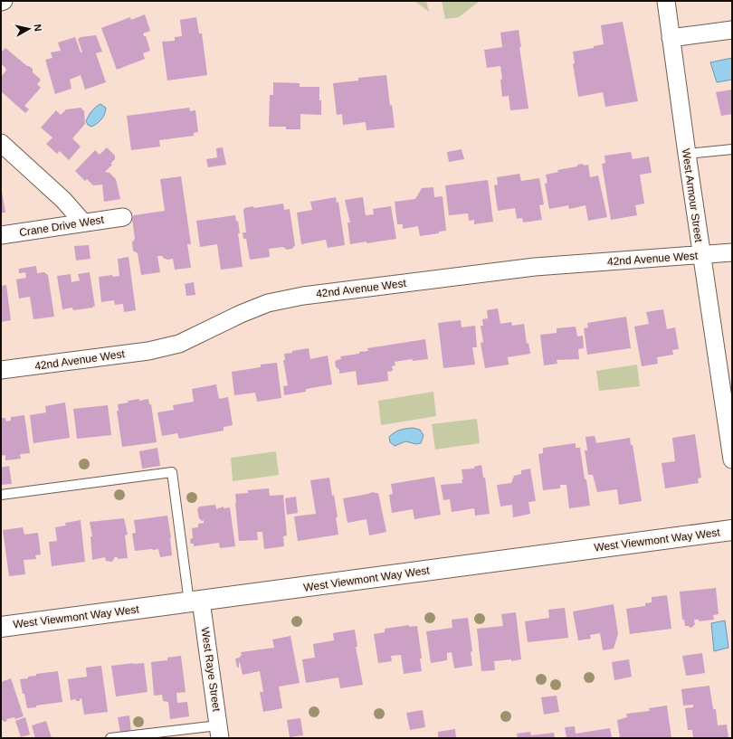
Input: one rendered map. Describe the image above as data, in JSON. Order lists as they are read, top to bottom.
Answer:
{
  "streets": {
    "street": [
      "West Armour Street",
      "Crane Drive West",
      "42nd Avenue West",
      "West Viewmont Way West",
      "West Raye Street"
    ]
  },
  "crossings": [
    ["West Armour Street", "42nd Avenue West"],
    ["West Viewmont Way West", "West Raye Street"]
  ],
  "north": "right"
}
